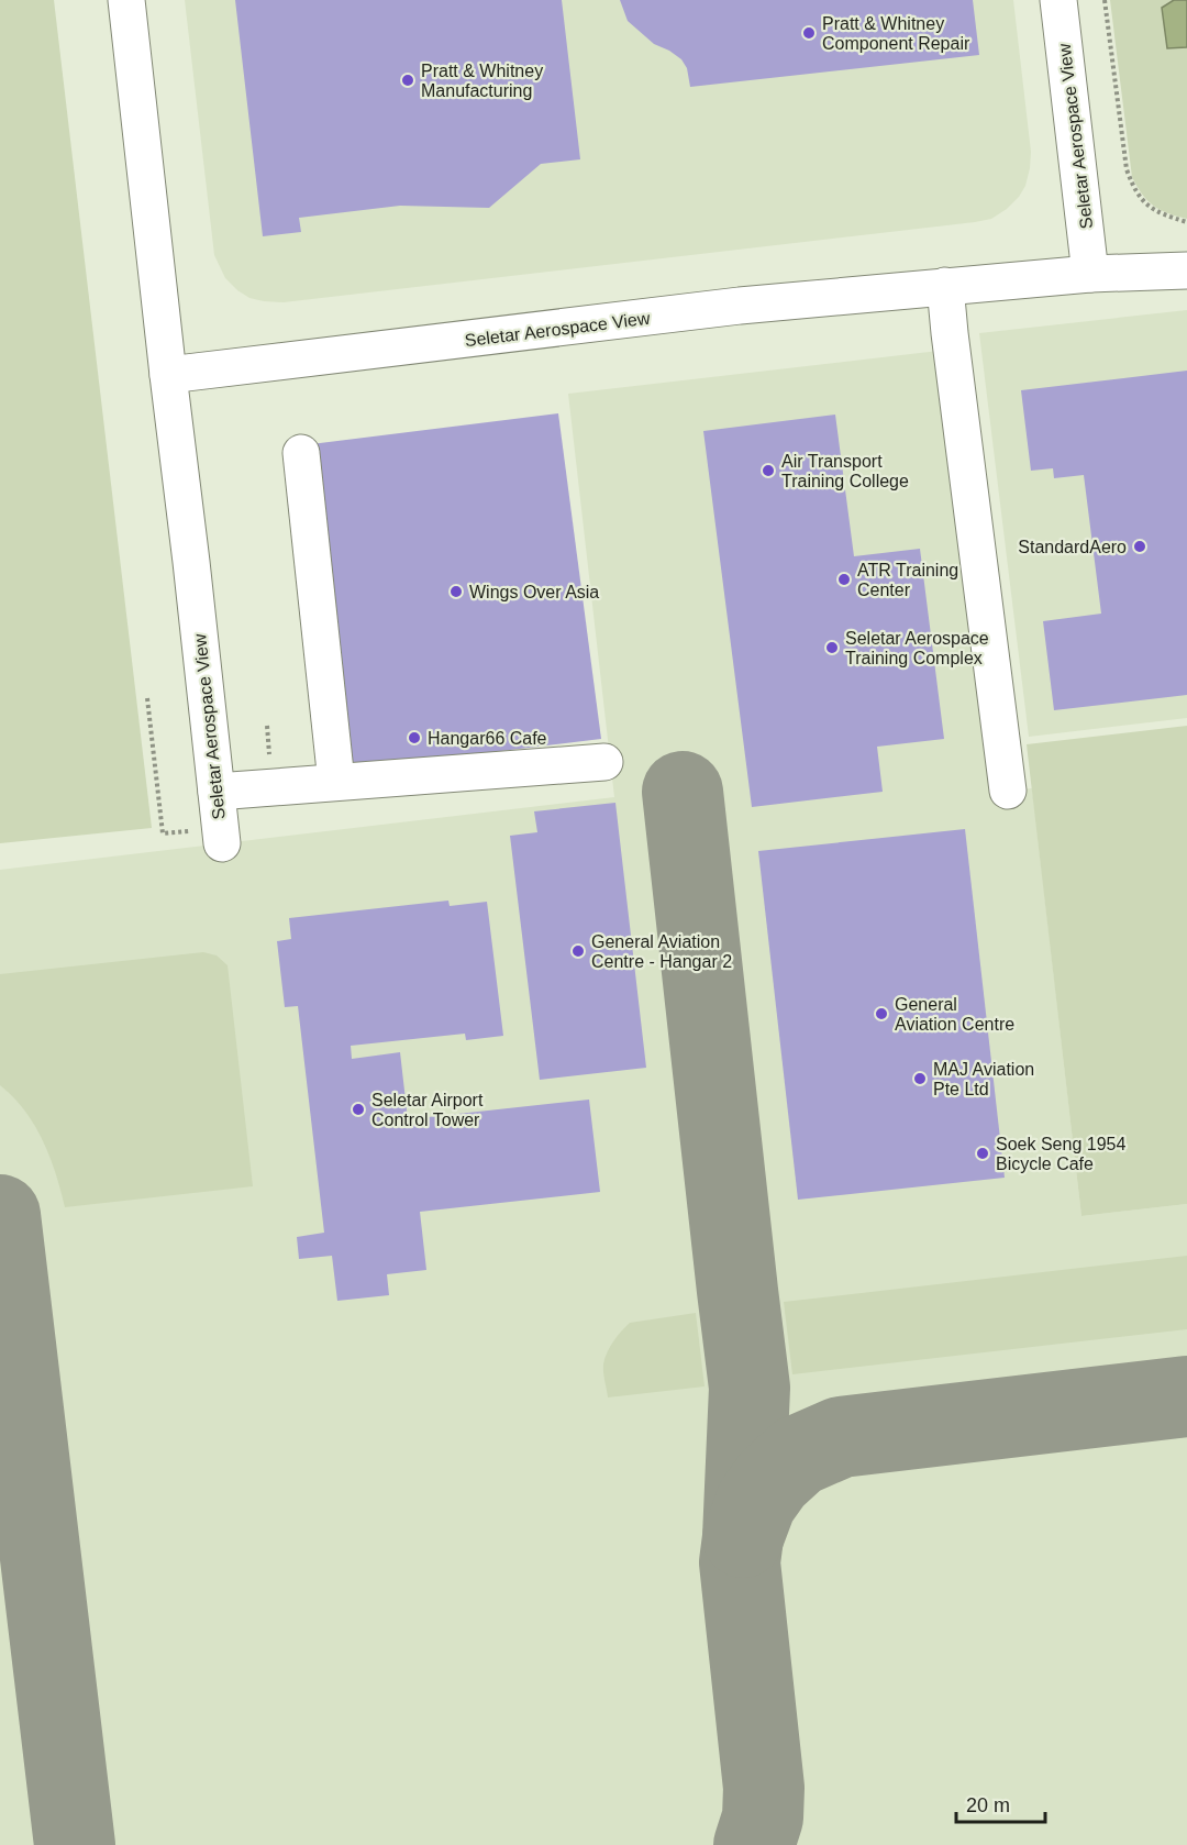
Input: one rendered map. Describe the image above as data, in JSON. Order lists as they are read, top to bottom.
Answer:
{
  "streets": {
    "street": ["Seletar Aerospace View"]
  },
  "places": [
    "Pratt & Whitney Component Repair",
    "Pratt & Whitney Manufacturing",
    "Air Transport Training College",
    "StandardAero",
    "ATR Training Center",
    "Wings Over Asia",
    "Seletar Aerospace Training Complex",
    "Hangar66 Cafe",
    "General Aviation Centre - Hangar 2",
    "General Aviation Centre",
    "MAJ Aviation Pte Ltd",
    "Seletar Airport Control Tower",
    "Soek Seng 1954 Bicycle Cafe"
  ],
  "scale_bar": "20 m"
}
